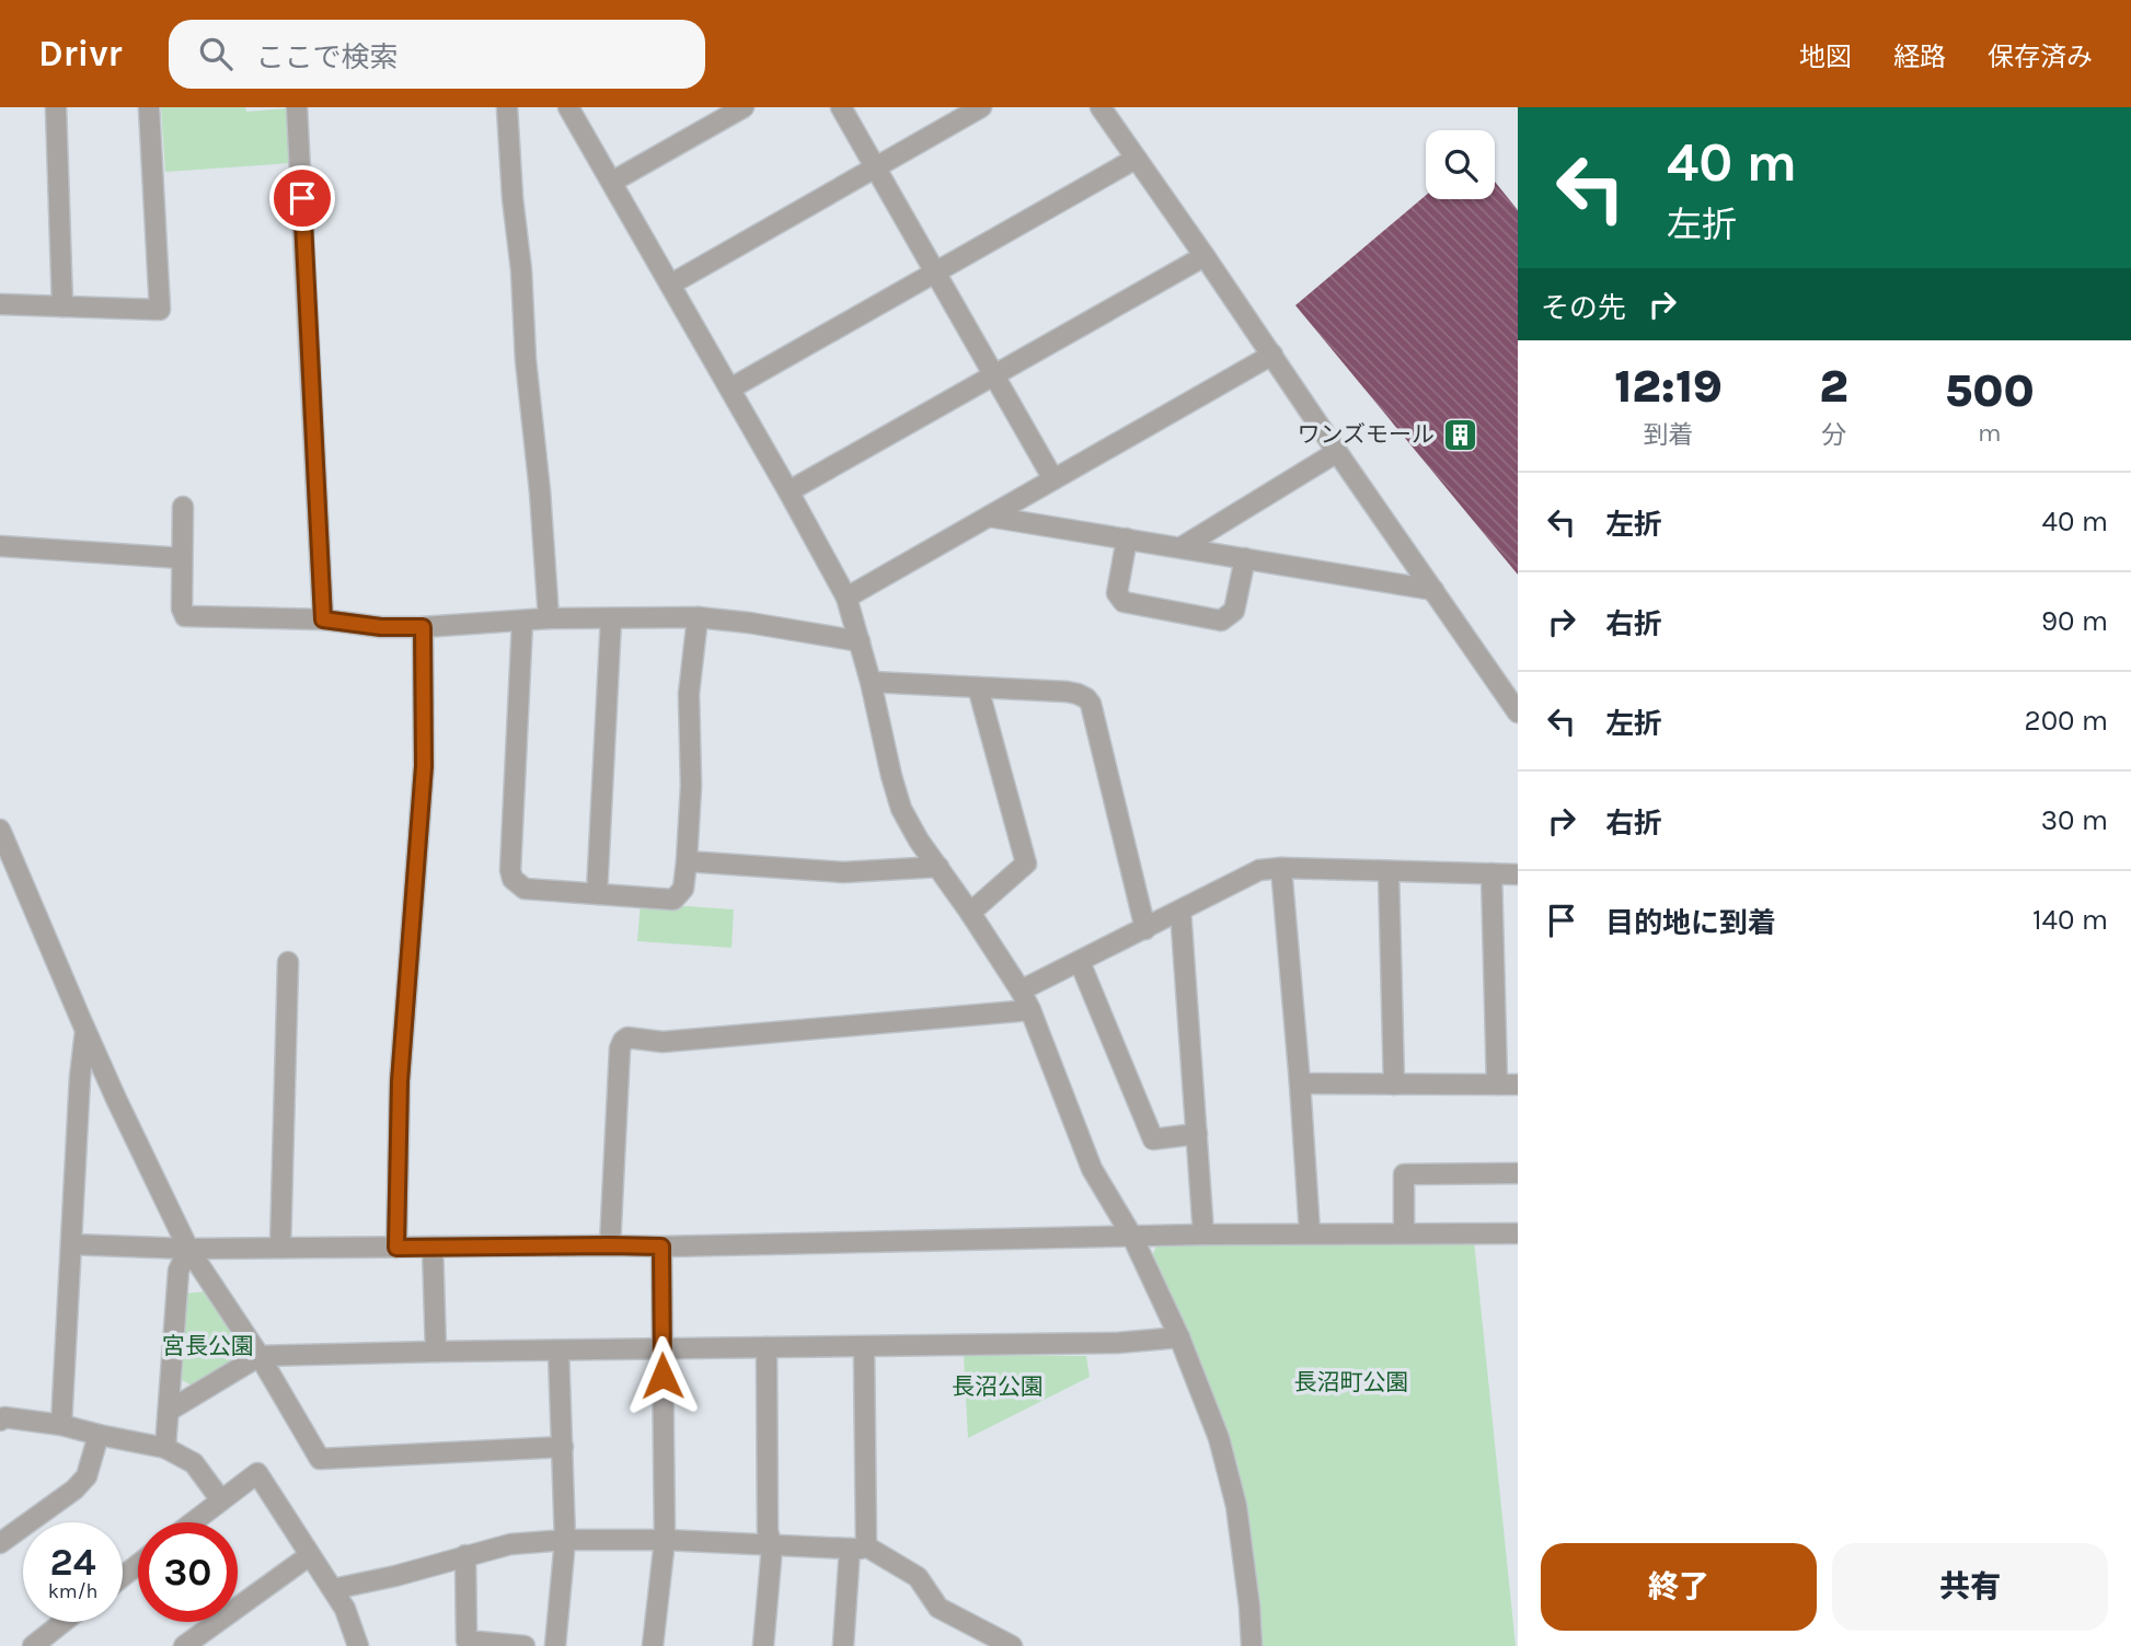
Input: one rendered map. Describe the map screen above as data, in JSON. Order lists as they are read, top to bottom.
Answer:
{
  "parks": ["宮長公園", "長沼町公園", "長沼公園"],
  "places": {
    "building": ["ワンズモール"]
  },
  "page": {
    "header": "Drivr",
    "search": "ここで検索",
    "nav": ["地図", "経路", "保存済み"],
    "turn": ["40 m", "左折"],
    "then": "その先",
    "eta": [
      "12:19",
      "到着",
      "2",
      "分",
      "500",
      "m"
    ],
    "list": [
      {
        "name": "左折",
        "value": "40 m"
      },
      {
        "name": "右折",
        "value": "90 m"
      },
      {
        "name": "左折",
        "value": "200 m"
      },
      {
        "name": "右折",
        "value": "30 m"
      },
      {
        "name": "目的地に到着",
        "value": "140 m"
      }
    ],
    "speed": "24 km/h",
    "limit": "30",
    "buttons": ["終了", "共有"]
  }
}
